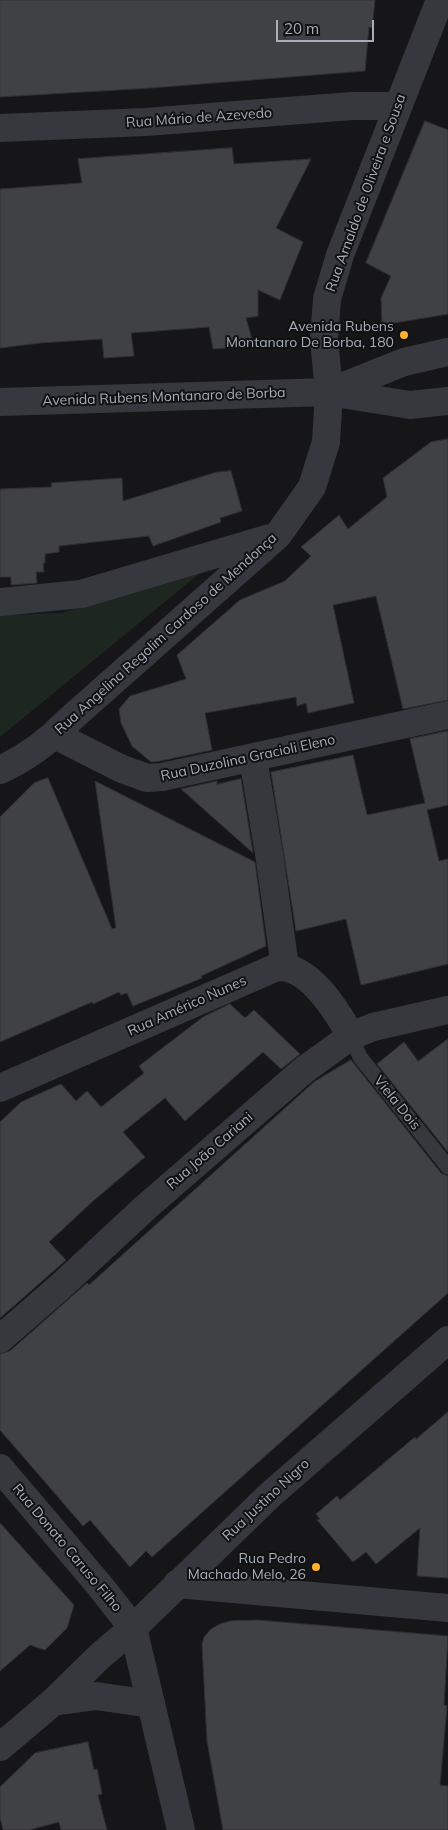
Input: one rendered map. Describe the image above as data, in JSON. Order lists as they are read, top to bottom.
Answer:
{
  "streets": {
    "street": [
      "Rua Mário de Azevedo",
      "Rua Arnaldo de Oliveira e Sousa",
      "Avenida Rubens Montanaro de Borba",
      "Rua Angelina Regolim Cardoso de Mendonça",
      "Rua Duzolina Gracioli Eleno",
      "Rua Américo Nunes",
      "Rua João Cariani",
      "Rua Justino Nigro",
      "Rua Donato Caruso Filho"
    ],
    "lane": ["Viela Dois"]
  },
  "crossings": [
    ["Rua Mário de Azevedo", "Rua Arnaldo de Oliveira e Sousa"],
    ["Rua Arnaldo de Oliveira e Sousa", "Avenida Rubens Montanaro de Borba"],
    ["Rua Arnaldo de Oliveira e Sousa", "Rua Angelina Regolim Cardoso de Mendonça"],
    ["Avenida Rubens Montanaro de Borba", "Rua Angelina Regolim Cardoso de Mendonça"],
    ["Rua Angelina Regolim Cardoso de Mendonça", "Rua Duzolina Gracioli Eleno"],
    ["Viela Dois", "Rua João Cariani"],
    ["Rua Justino Nigro", "Rua Donato Caruso Filho"]
  ],
  "places": ["Avenida Rubens Montanaro De Borba, 180", "Rua Pedro Machado Melo, 26"],
  "scale_bar": "20 m"
}
